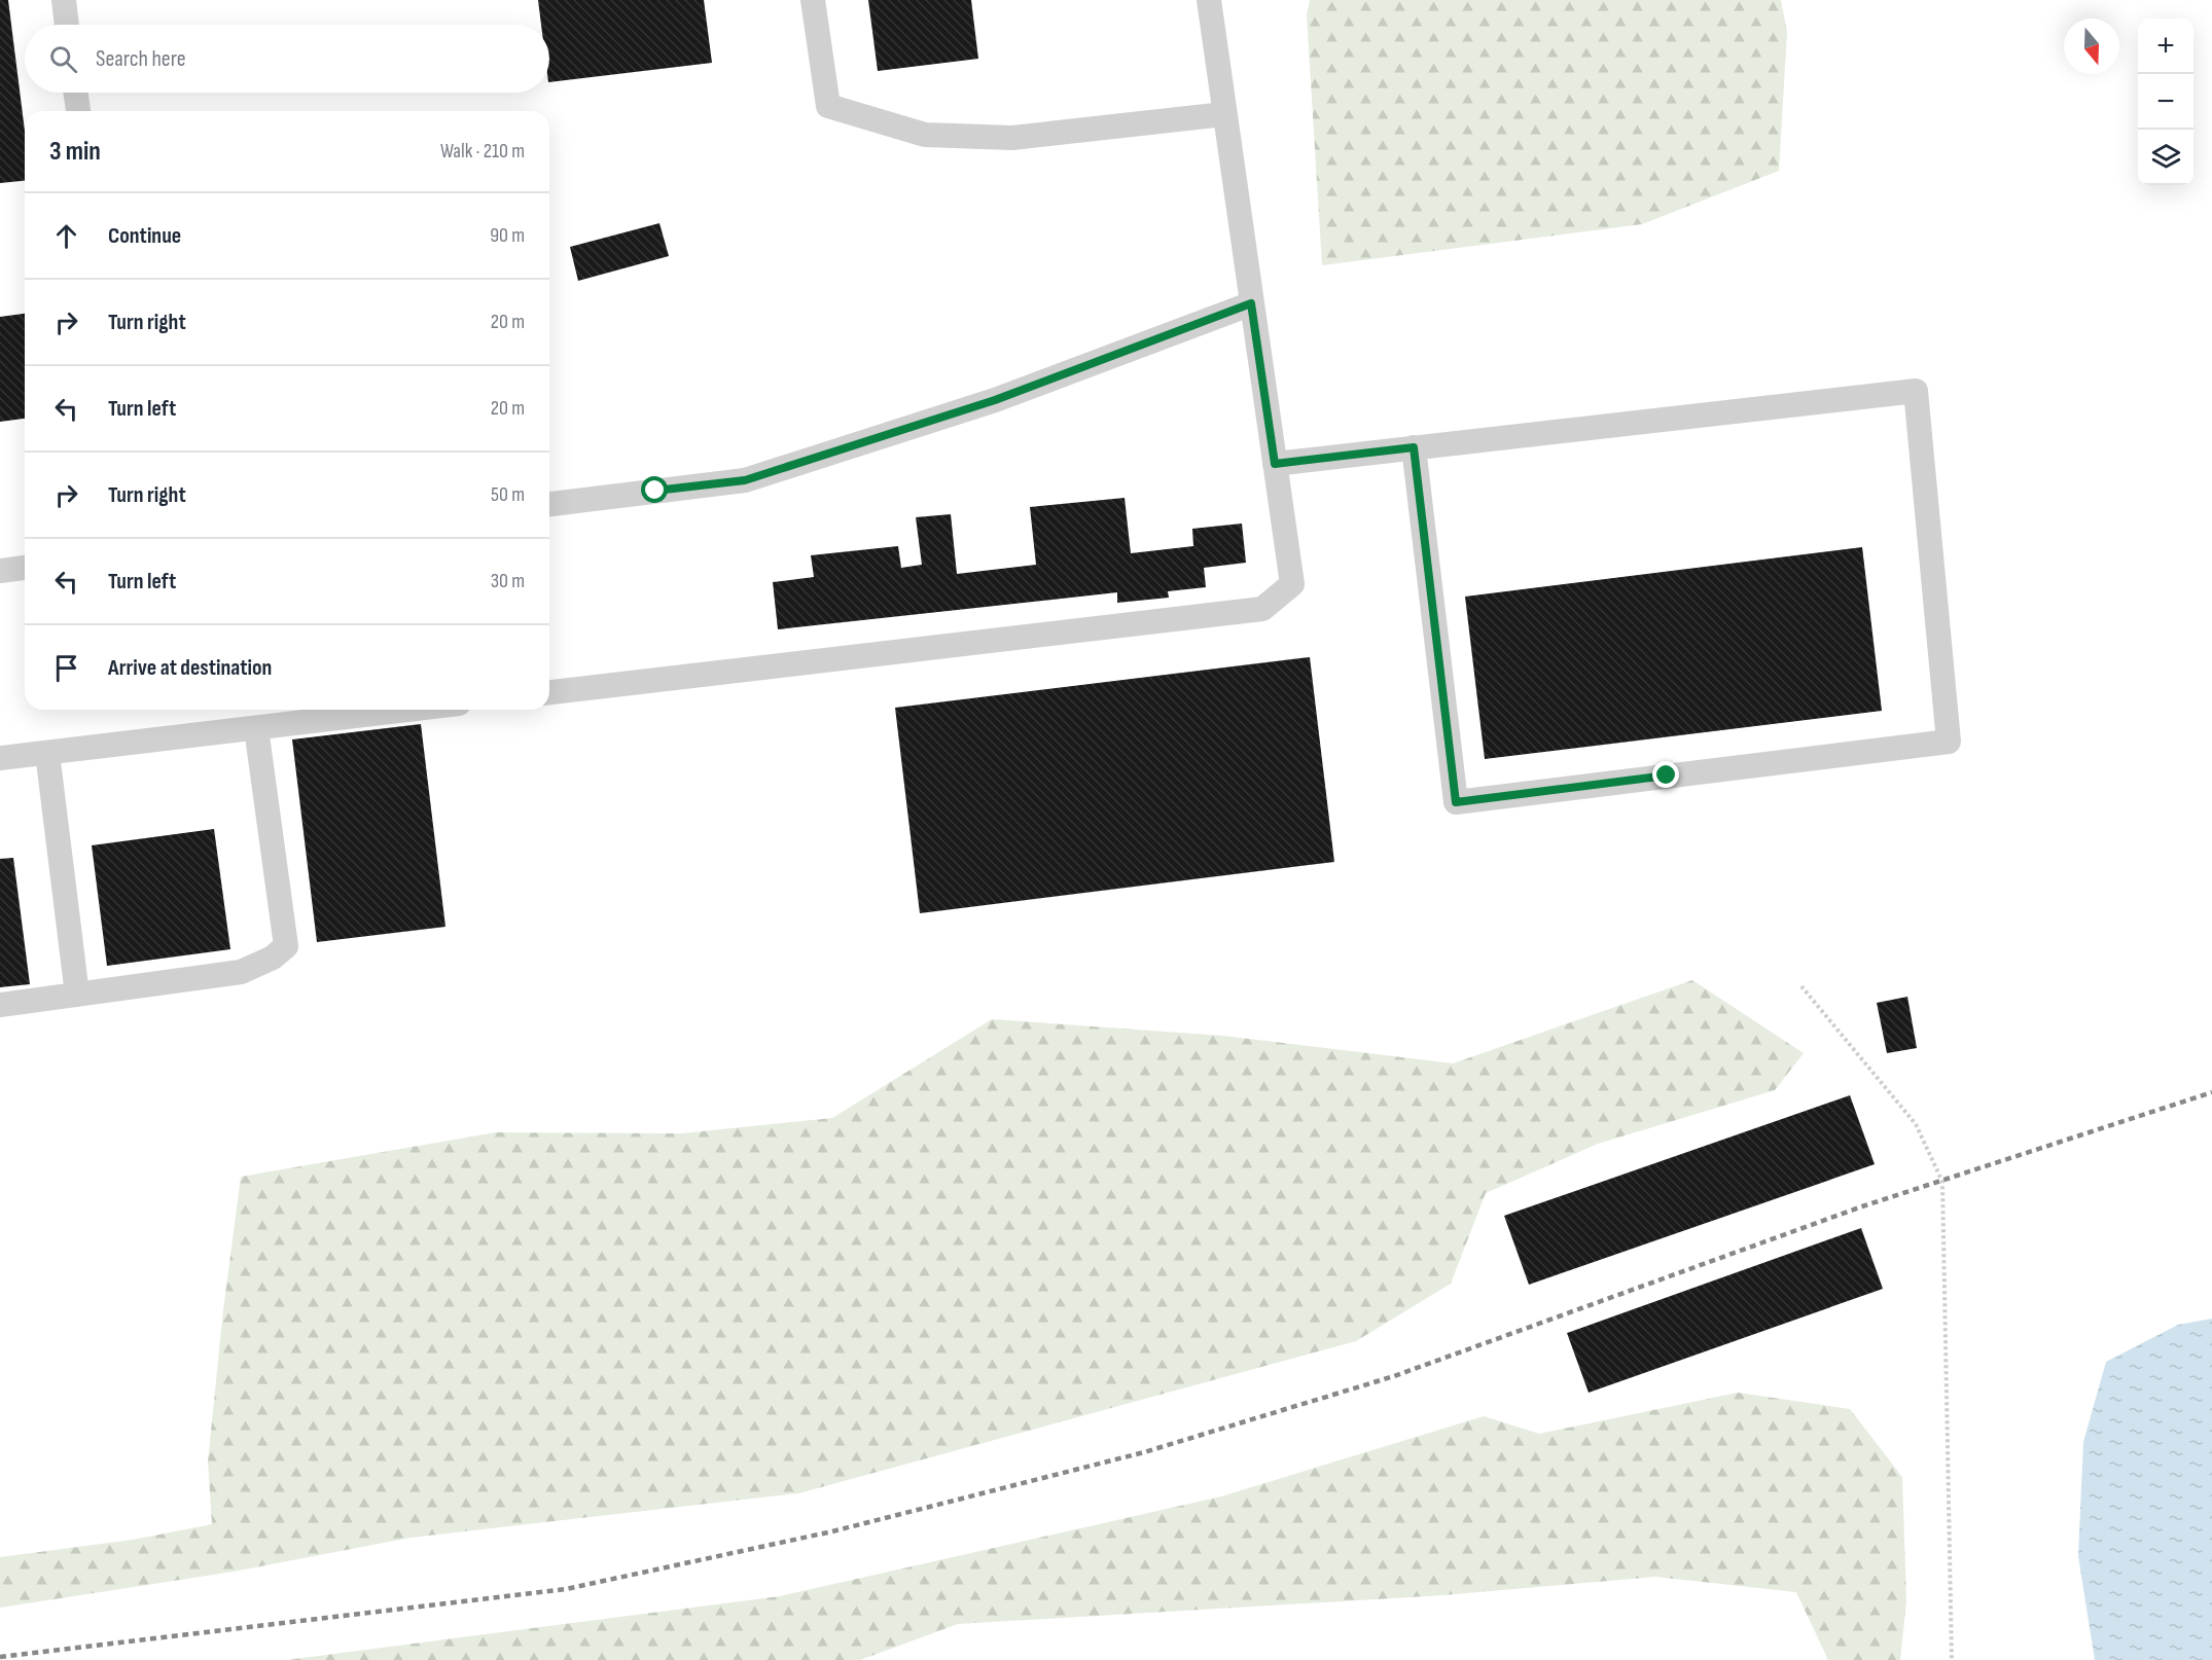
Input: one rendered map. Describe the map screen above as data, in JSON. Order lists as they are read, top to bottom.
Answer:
{
  "north": "bottom",
  "page": {
    "map_buttons": ["+", "−"],
    "search": "Search here",
    "heading": ["3 min", "Walk · 210 m"],
    "list": [
      ["Continue", "90 m"],
      ["Turn right", "20 m"],
      ["Turn left", "20 m"],
      ["Turn right", "50 m"],
      ["Turn left", "30 m"],
      "Arrive at destination"
    ]
  }
}
